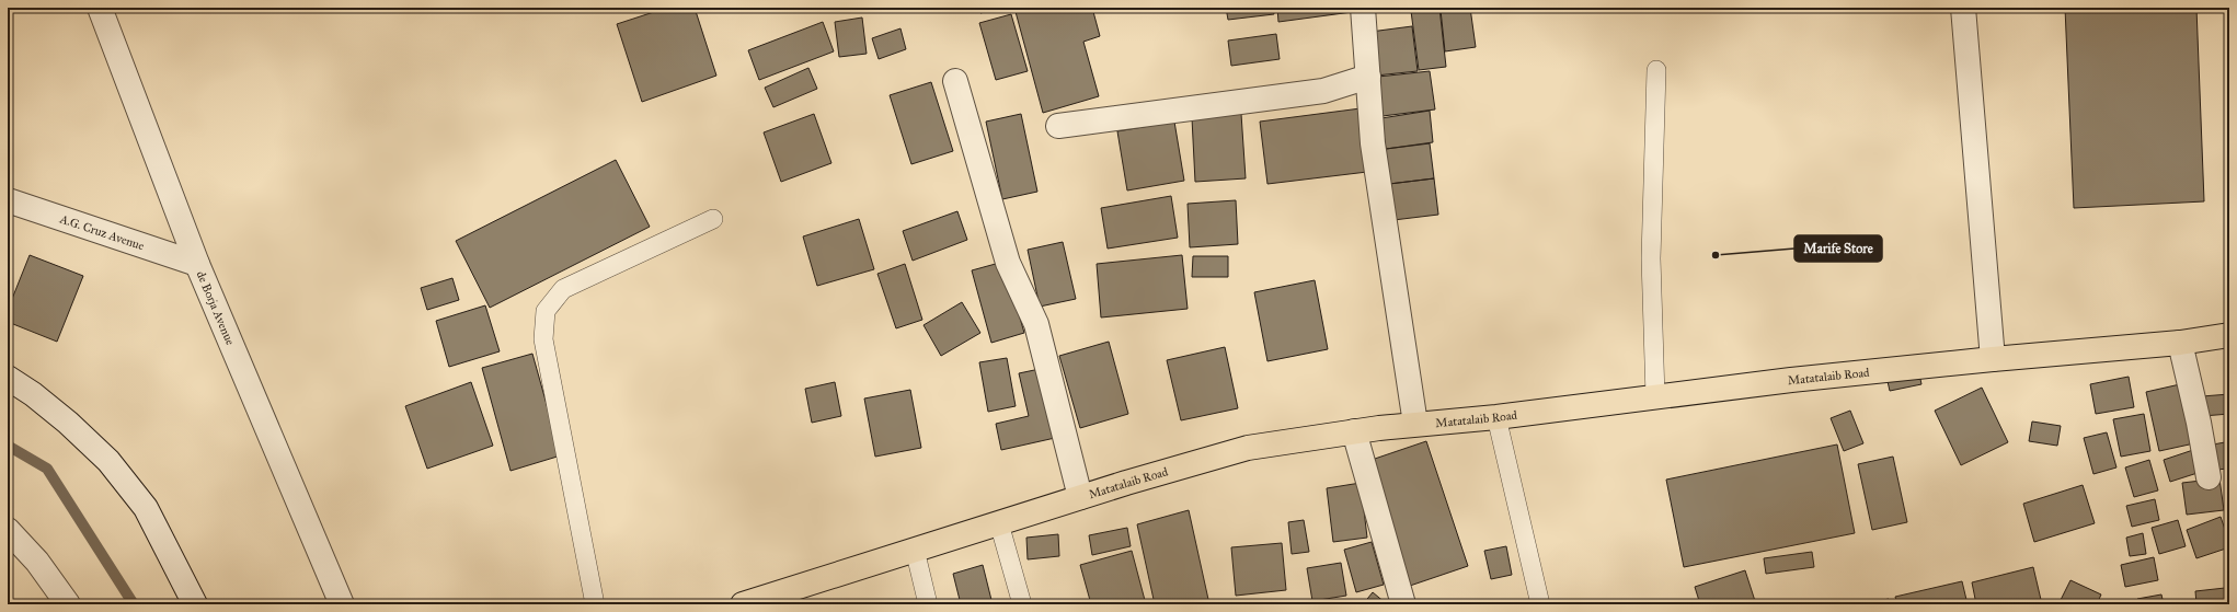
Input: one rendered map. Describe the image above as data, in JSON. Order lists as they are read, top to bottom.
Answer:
{
  "streets": {
    "main road": ["Matatalaib Road"],
    "street": ["A.G. Cruz Avenue", "de Borja Avenue"]
  },
  "crossings": [
    ["A.G. Cruz Avenue", "de Borja Avenue"]
  ],
  "places": ["Marife Store"]
}
